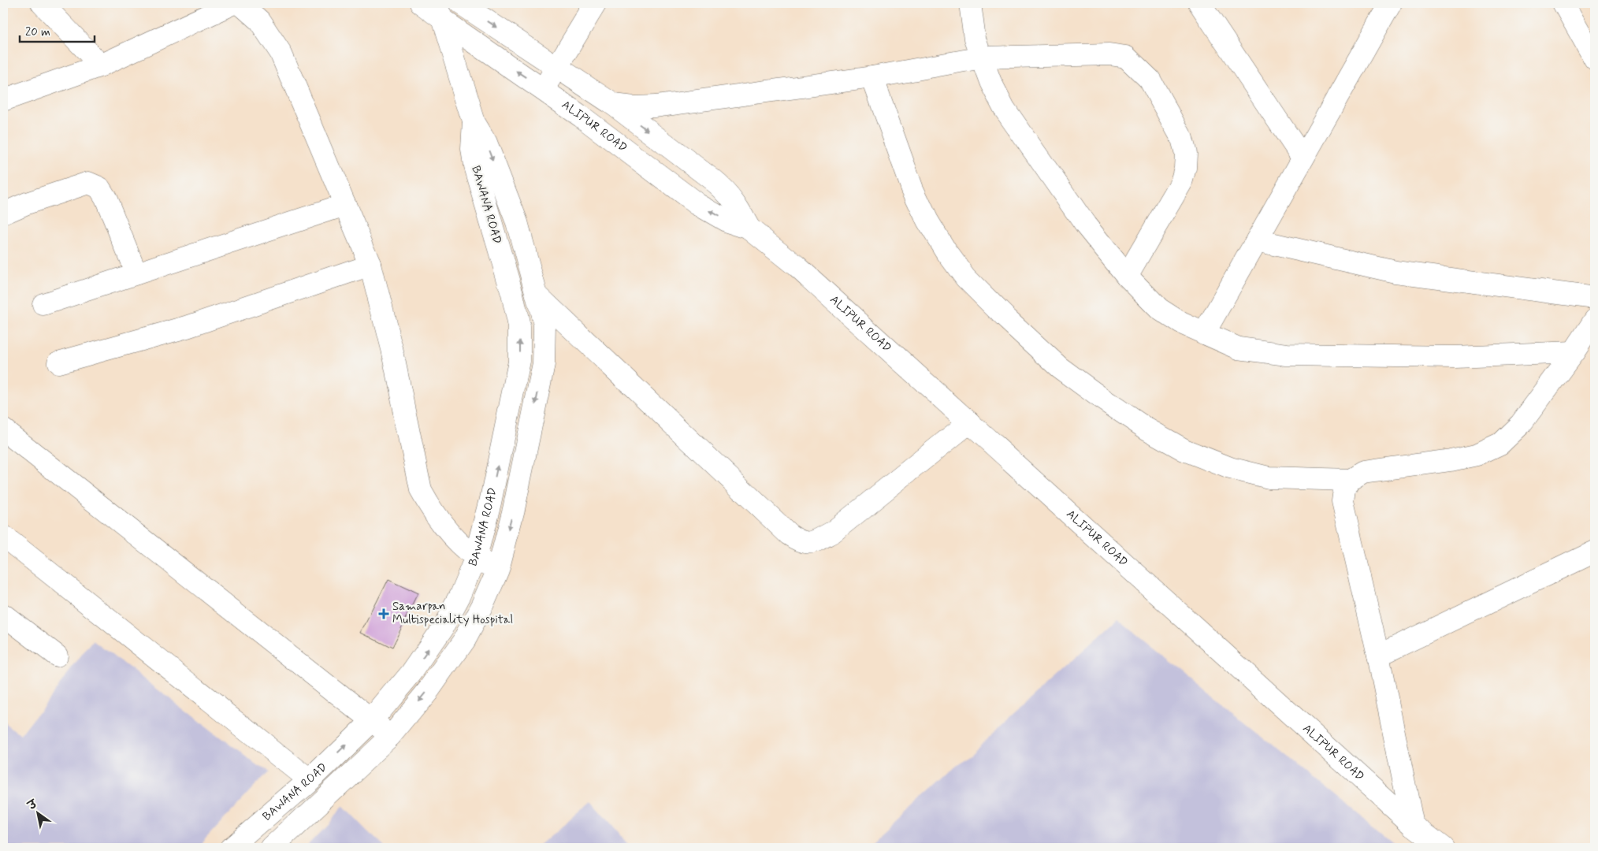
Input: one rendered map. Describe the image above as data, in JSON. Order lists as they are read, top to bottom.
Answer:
{
  "streets": {
    "street": ["ALIPUR ROAD", "BAWANA ROAD"]
  },
  "crossings": [
    ["ALIPUR ROAD", "BAWANA ROAD"]
  ],
  "places": {
    "health": ["Samarpan Multispeciality Hospital"]
  },
  "scale_bar": "20 m",
  "north": "top left"
}
